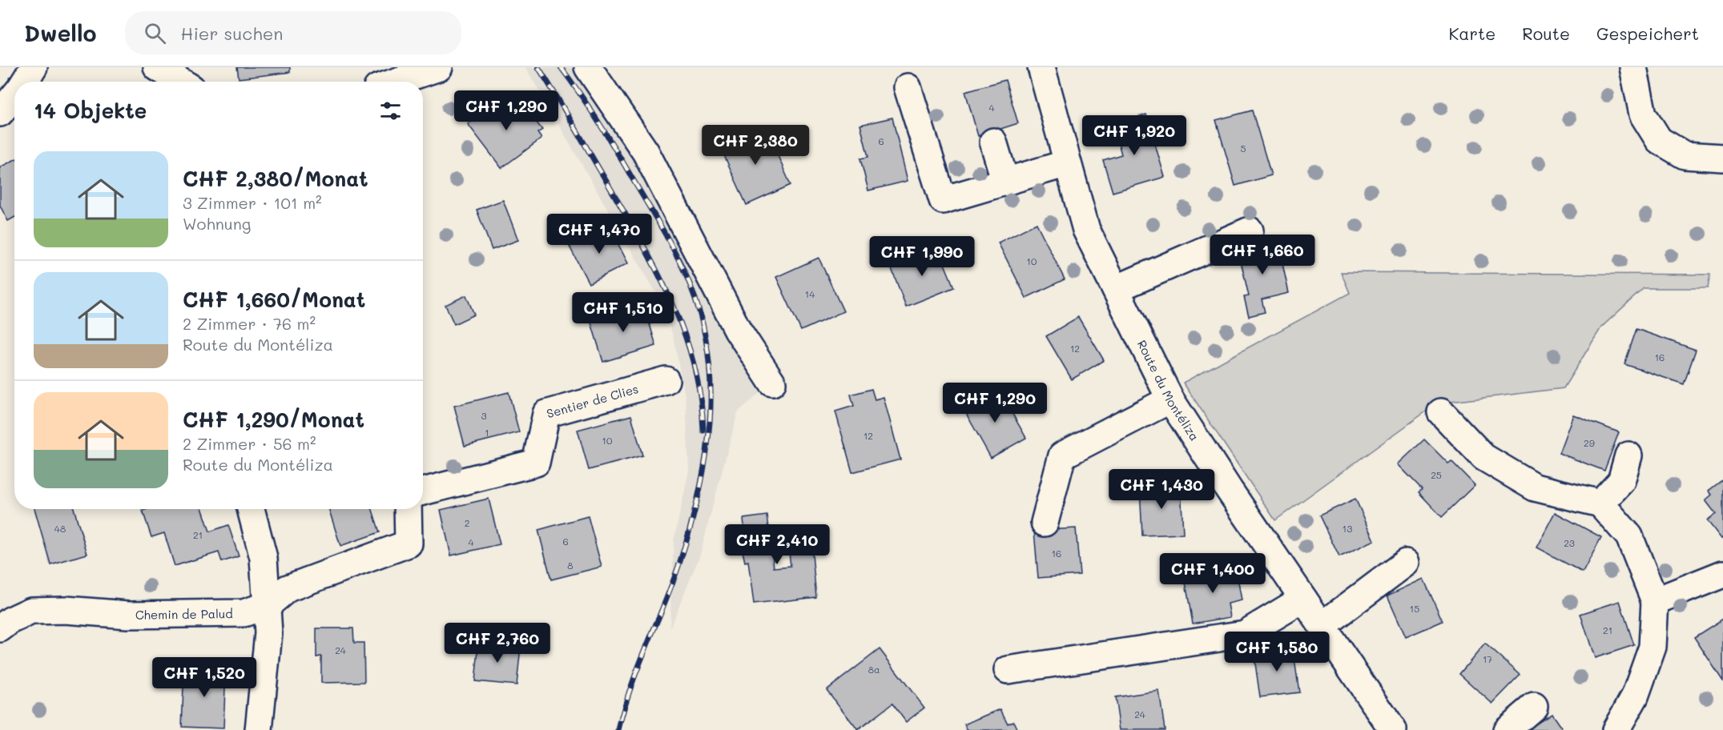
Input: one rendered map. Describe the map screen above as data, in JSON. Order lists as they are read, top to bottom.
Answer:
{
  "streets": {
    "street": ["Route du Montéliza", "Sentier de Clies", "Chemin de Palud"]
  },
  "house_numbers": [
    "4",
    "6",
    "5",
    "10",
    "14",
    "12",
    "16",
    "3",
    "1",
    "12",
    "10",
    "29",
    "25",
    "2",
    "48",
    "13",
    "21",
    "6",
    "4",
    "23",
    "16",
    "8",
    "15",
    "21",
    "24",
    "17",
    "8a",
    "24"
  ],
  "page": {
    "header": "Dwello",
    "search": "Hier suchen",
    "nav": ["Karte", "Route", "Gespeichert"],
    "heading": "14 Objekte",
    "price": [
      "CHF 1,290",
      "CHF 1,920",
      "CHF 2,380",
      "CHF 1,470",
      "CHF 1,660",
      "CHF 1,990",
      "CHF 1,510",
      "CHF 1,290",
      "CHF 1,430",
      "CHF 2,410",
      "CHF 1,400",
      "CHF 2,760",
      "CHF 1,580",
      "CHF 1,520"
    ],
    "list": [
      {
        "name": "CHF 2,380/Monat",
        "note": "3 Zimmer · 101 m² · Wohnung"
      },
      {
        "name": "CHF 1,660/Monat",
        "note": "2 Zimmer · 76 m² · Route du Montéliza"
      },
      {
        "name": "CHF 1,290/Monat",
        "note": "2 Zimmer · 56 m² · Route du Montéliza"
      }
    ]
  }
}
